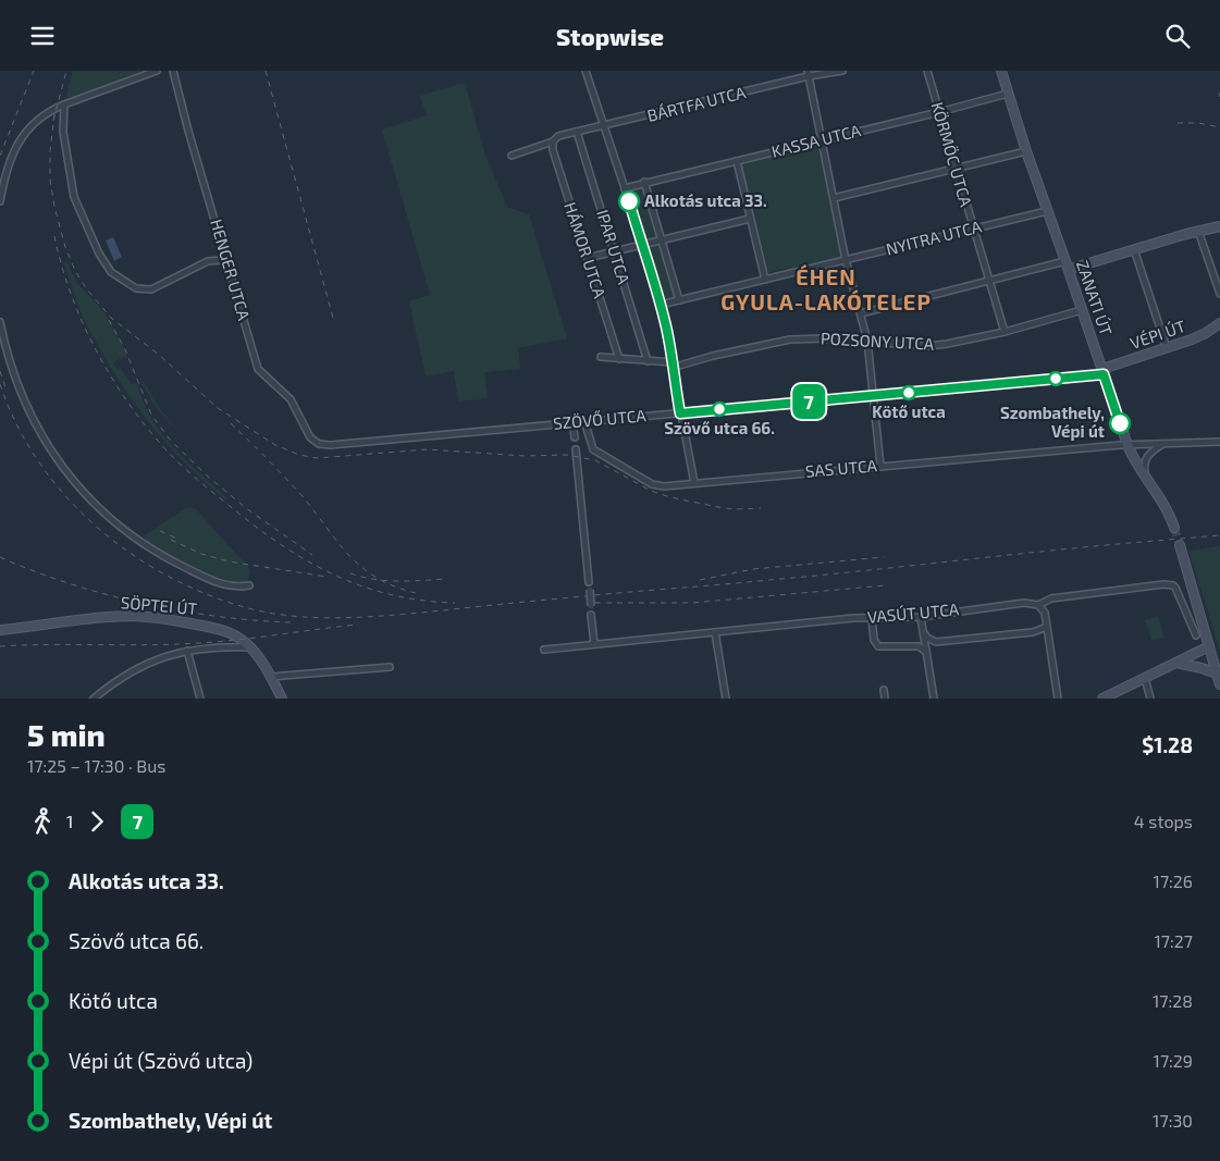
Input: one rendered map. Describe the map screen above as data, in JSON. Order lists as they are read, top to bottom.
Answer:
{
  "streets": {
    "street": [
      "BÁRTFA UTCA",
      "KASSA UTCA",
      "KÖRMÖC UTCA",
      "NYITRA UTCA",
      "IPAR UTCA",
      "HÁMOR UTCA",
      "HENGER UTCA",
      "ZANATI ÚT",
      "VÉPI ÚT",
      "POZSONY UTCA",
      "SZÖVŐ UTCA",
      "SAS UTCA",
      "SÖPTEI ÚT",
      "VASÚT UTCA"
    ]
  },
  "crossings": [
    ["BÁRTFA UTCA", "IPAR UTCA"],
    ["BÁRTFA UTCA", "HÁMOR UTCA"],
    ["KASSA UTCA", "KÖRMÖC UTCA"],
    ["KASSA UTCA", "ZANATI ÚT"],
    ["KÖRMÖC UTCA", "NYITRA UTCA"],
    ["KÖRMÖC UTCA", "POZSONY UTCA"],
    ["NYITRA UTCA", "ZANATI ÚT"],
    ["IPAR UTCA", "POZSONY UTCA"],
    ["HÁMOR UTCA", "POZSONY UTCA"],
    ["HENGER UTCA", "SZÖVŐ UTCA"],
    ["ZANATI ÚT", "VÉPI ÚT"],
    ["ZANATI ÚT", "POZSONY UTCA"],
    ["ZANATI ÚT", "SZÖVŐ UTCA"],
    ["ZANATI ÚT", "SAS UTCA"],
    ["VÉPI ÚT", "SZÖVŐ UTCA"],
    ["SZÖVŐ UTCA", "SAS UTCA"]
  ],
  "districts": ["ÉHEN GYULA-LAKÓTELEP"],
  "places": [
    "Alkotás utca 33.",
    "Kötő utca",
    "Szövő utca 66.",
    "Szombathely, Vépi út"
  ],
  "lines": ["bus line 7"],
  "page": {
    "header": "Stopwise",
    "on_map": "7",
    "heading": ["5 min", "17:25 – 17:30 · Bus", "$1.28"],
    "legs": ["1", "7", "4 stops"],
    "list": [
      {
        "name": "Alkotás utca 33.",
        "value": "17:26"
      },
      {
        "name": "Szövő utca 66.",
        "value": "17:27"
      },
      {
        "name": "Kötő utca",
        "value": "17:28"
      },
      {
        "name": "Vépi út (Szövő utca)",
        "value": "17:29"
      },
      {
        "name": "Szombathely, Vépi út",
        "value": "17:30"
      }
    ]
  }
}
